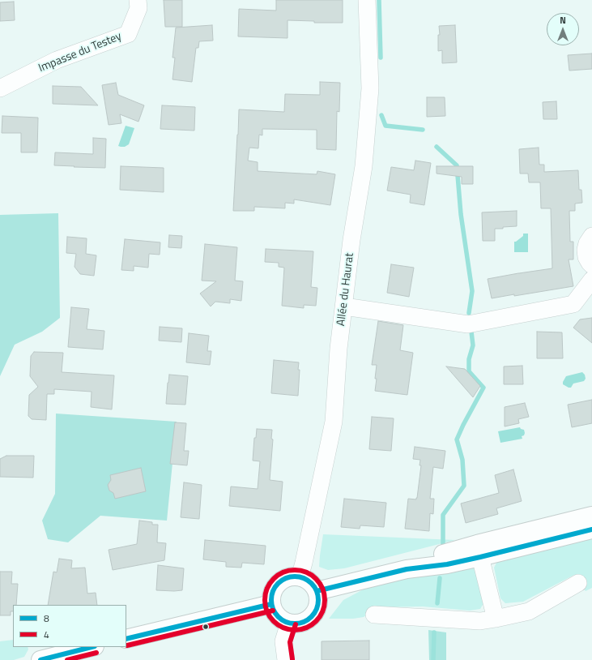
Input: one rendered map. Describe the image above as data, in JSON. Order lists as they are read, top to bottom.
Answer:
{
  "streets": {
    "street": ["Impasse du Testey", "Allée du Haurat"]
  },
  "lines": ["transit line 8", "transit line 4"],
  "legend": ["8", "4"],
  "north": "top"
}
